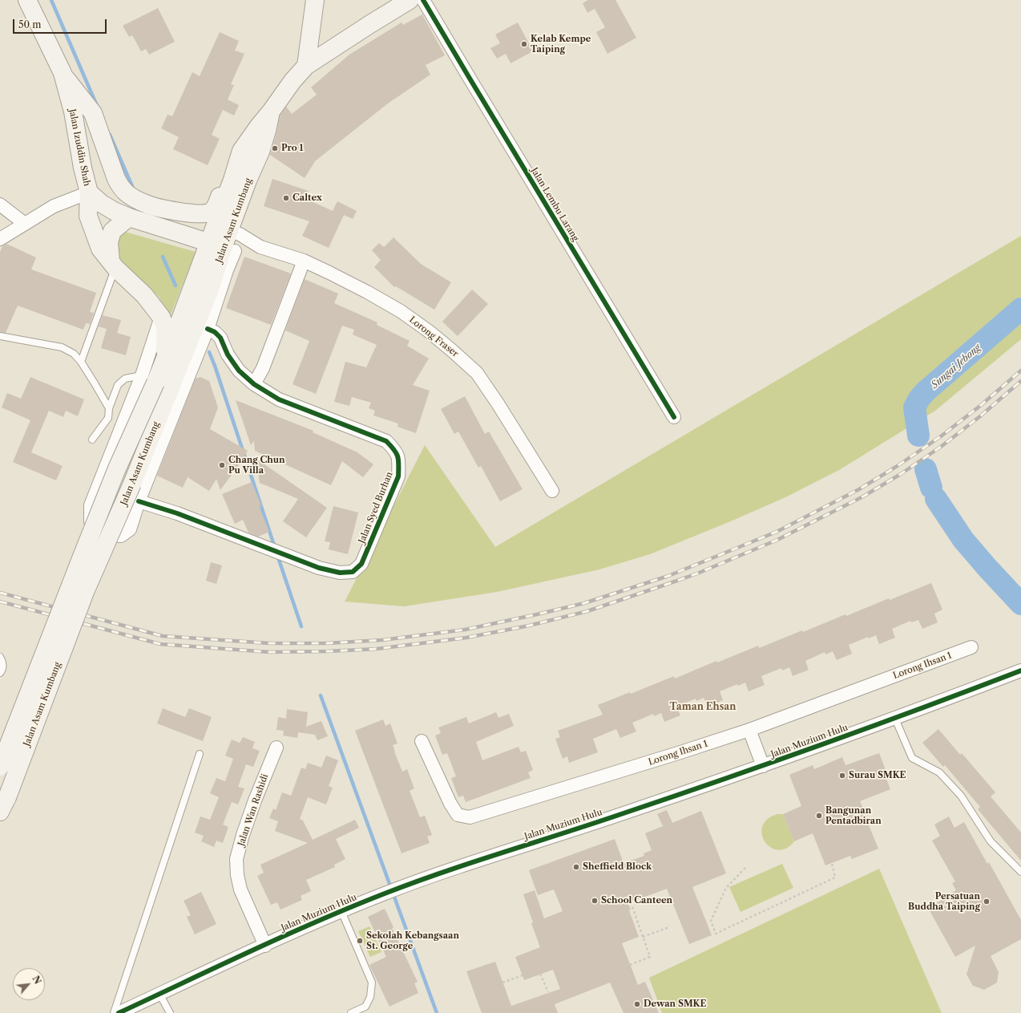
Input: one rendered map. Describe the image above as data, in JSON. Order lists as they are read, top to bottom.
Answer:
{
  "streets": {
    "main road": ["Jalan Izuddin Shah", "Jalan Asam Kumbang"],
    "street": [
      "Jalan Lembu Larang",
      "Lorong Fraser",
      "Jalan Syed Burhan",
      "Lorong Ihsan 1",
      "Jalan Muzium Hulu",
      "Jalan Wan Rashidi"
    ]
  },
  "crossings": [
    ["Jalan Izuddin Shah", "Jalan Asam Kumbang"],
    ["Jalan Izuddin Shah", "Lorong Fraser"],
    ["Jalan Asam Kumbang", "Lorong Fraser"],
    ["Jalan Muzium Hulu", "Jalan Wan Rashidi"]
  ],
  "districts": ["Taman Ehsan"],
  "water": ["Sungai Jebong"],
  "places": [
    "Kelab Kempe Taiping",
    "Pro 1",
    "Caltex",
    "Chang Chun Pu Villa",
    "Surau SMKE",
    "Bangunan Pentadbiran",
    "Sheffield Block",
    "School Canteen",
    "Persatuan Buddha Taiping",
    "Sekolah Kebangsaan St. George",
    "Dewan SMKE"
  ],
  "scale_bar": "50 m",
  "north": "top right"
}
